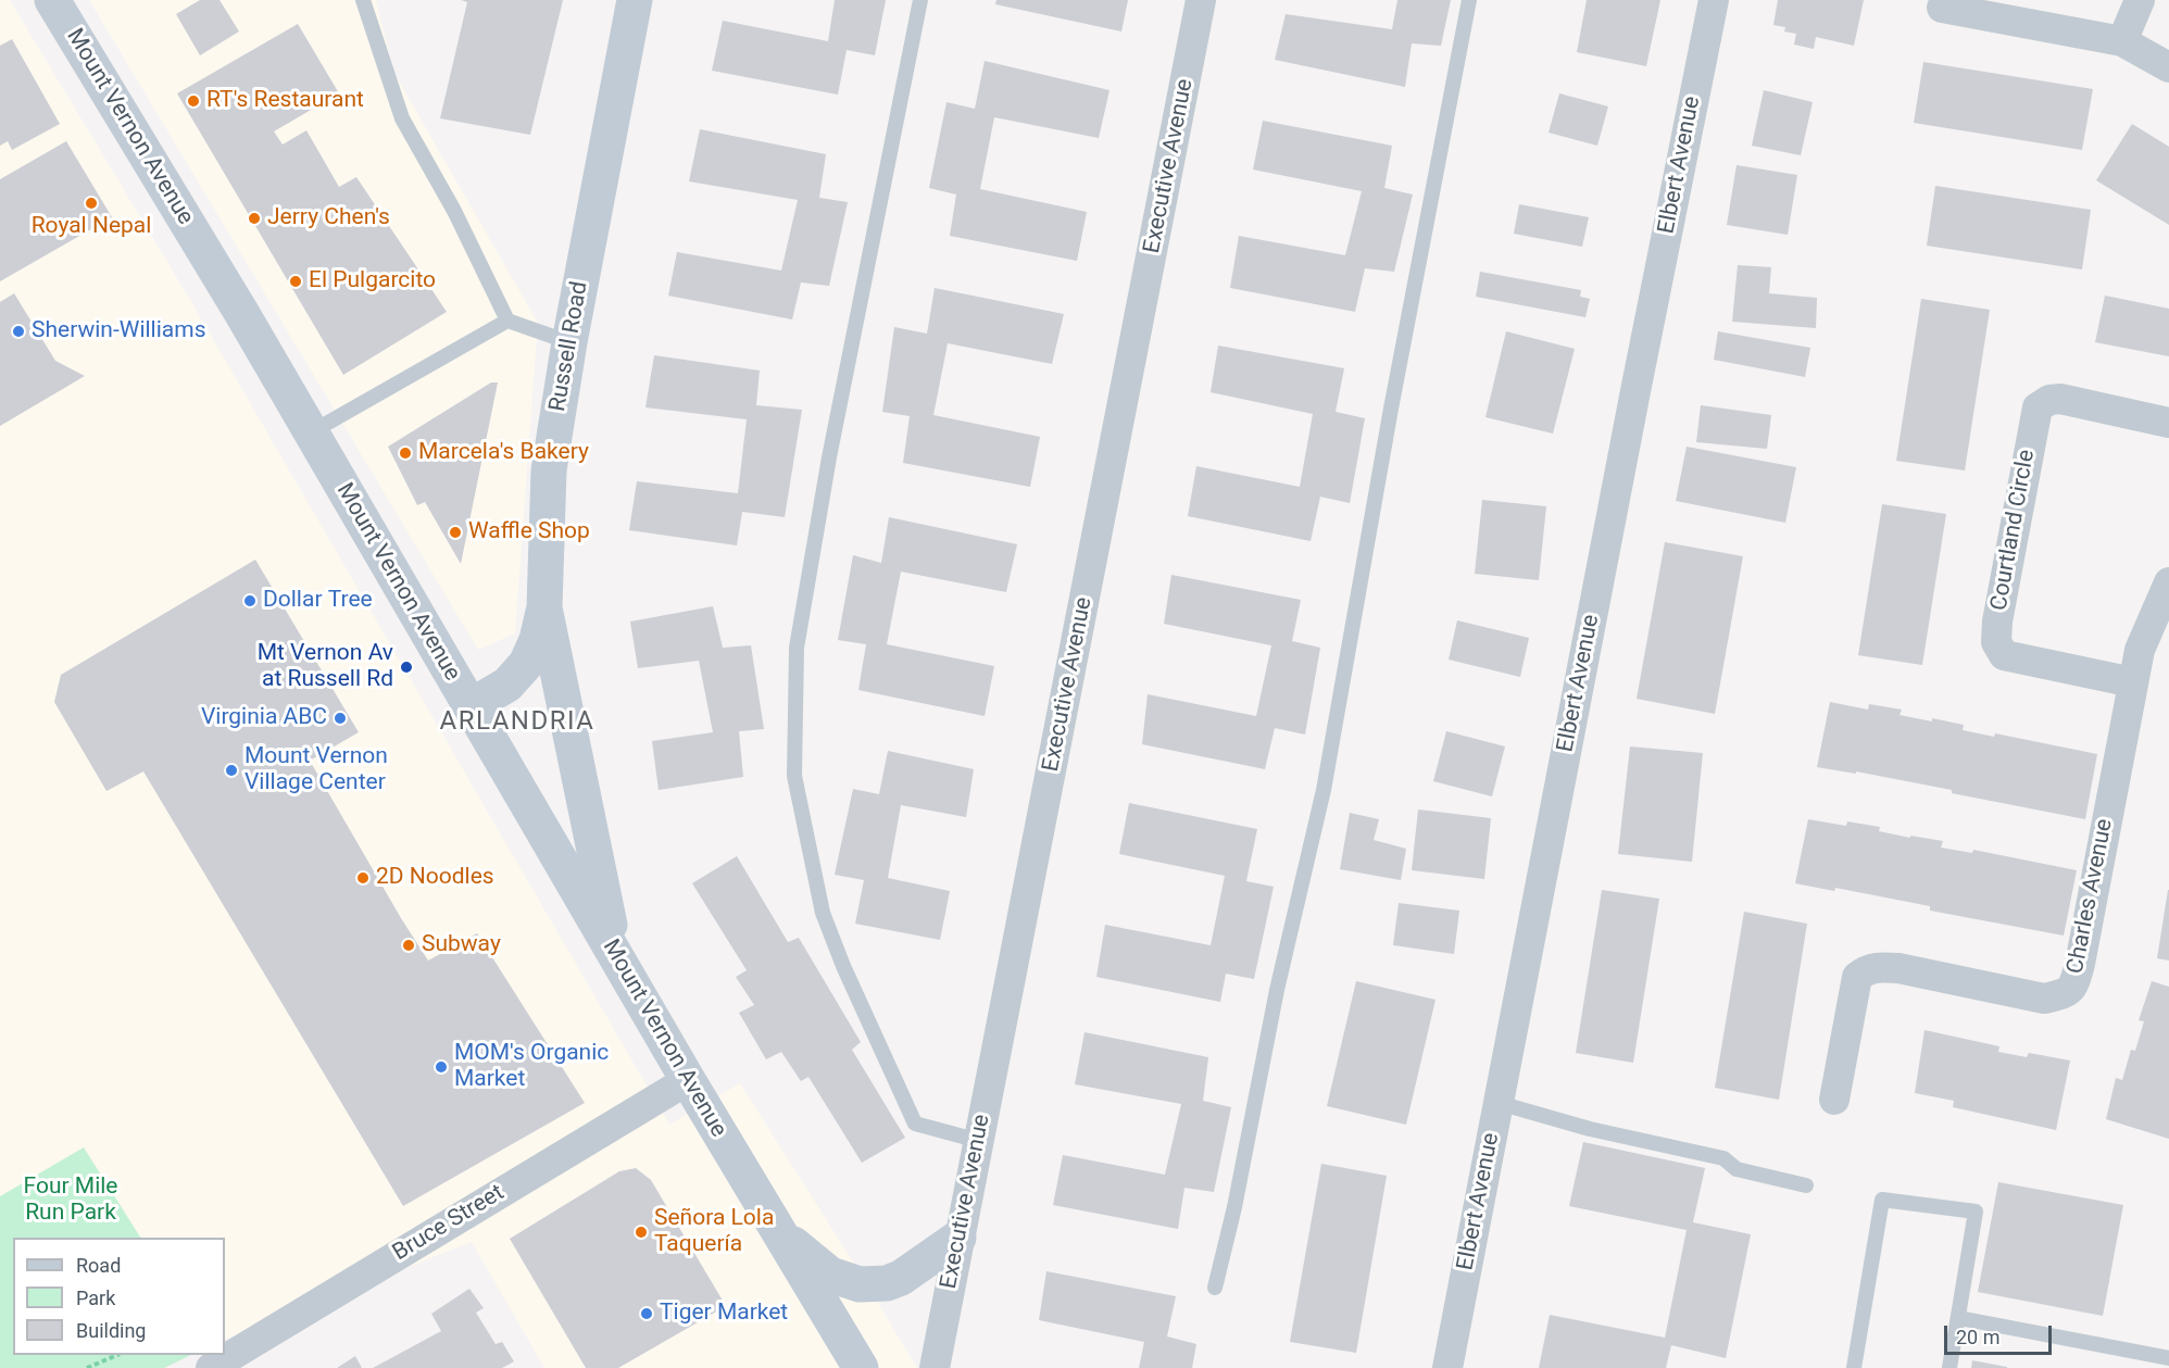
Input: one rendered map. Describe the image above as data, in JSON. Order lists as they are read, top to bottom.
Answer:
{
  "streets": {
    "main road": ["Mount Vernon Avenue", "Russell Road"],
    "street": [
      "Elbert Avenue",
      "Executive Avenue",
      "Courtland Circle",
      "Charles Avenue",
      "Bruce Street"
    ]
  },
  "crossings": [
    ["Mount Vernon Avenue", "Russell Road"],
    ["Mount Vernon Avenue", "Bruce Street"],
    ["Courtland Circle", "Charles Avenue"]
  ],
  "districts": ["ARLANDRIA"],
  "parks": ["Four Mile Run Park"],
  "places": [
    "RT's Restaurant",
    "Royal Nepal",
    "Jerry Chen's",
    "El Pulgarcito",
    "Sherwin-Williams",
    "Marcela's Bakery",
    "Waffle Shop",
    "Dollar Tree",
    "Mt Vernon Av at Russell Rd",
    "Virginia ABC",
    "Mount Vernon Village Center",
    "2D Noodles",
    "Subway",
    "MOM's Organic Market",
    "Señora Lola Taquería",
    "Tiger Market"
  ],
  "legend": ["Road", "Park", "Building"],
  "scale_bar": "20 m"
}
